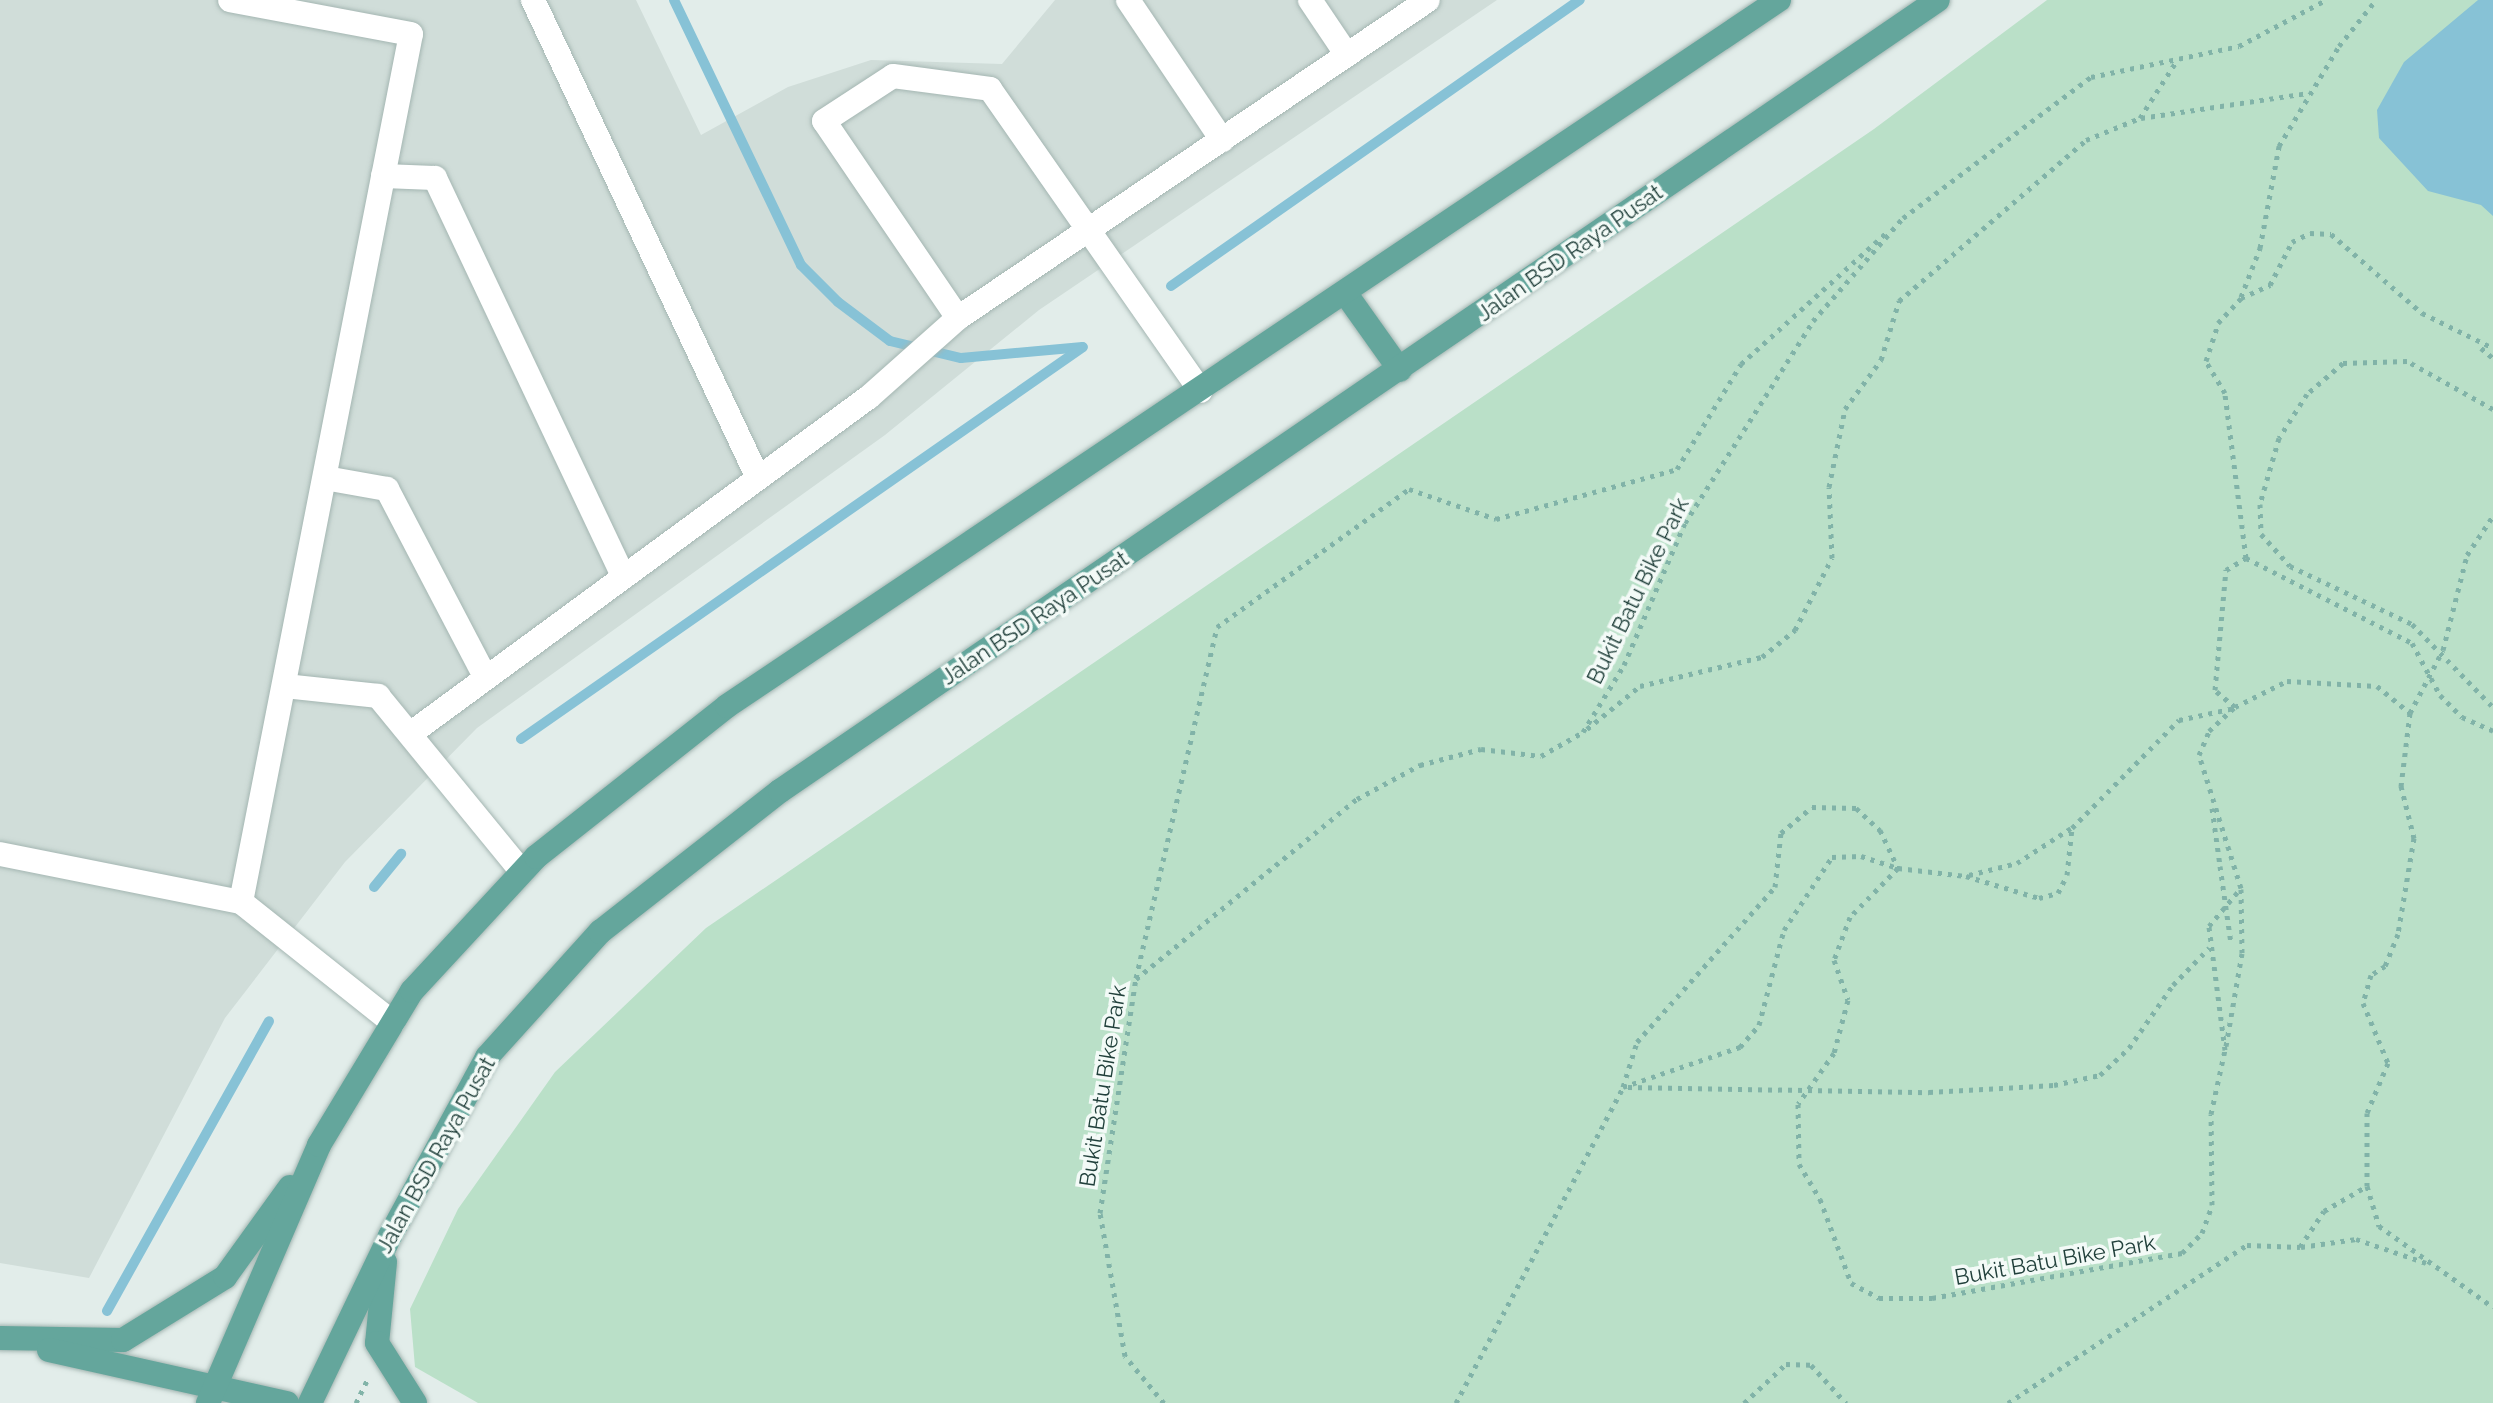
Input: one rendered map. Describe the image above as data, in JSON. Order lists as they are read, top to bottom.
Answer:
{
  "streets": {
    "main road": ["Jalan BSD Raya Pusat"],
    "path": ["Bukit Batu Bike Park"]
  }
}
